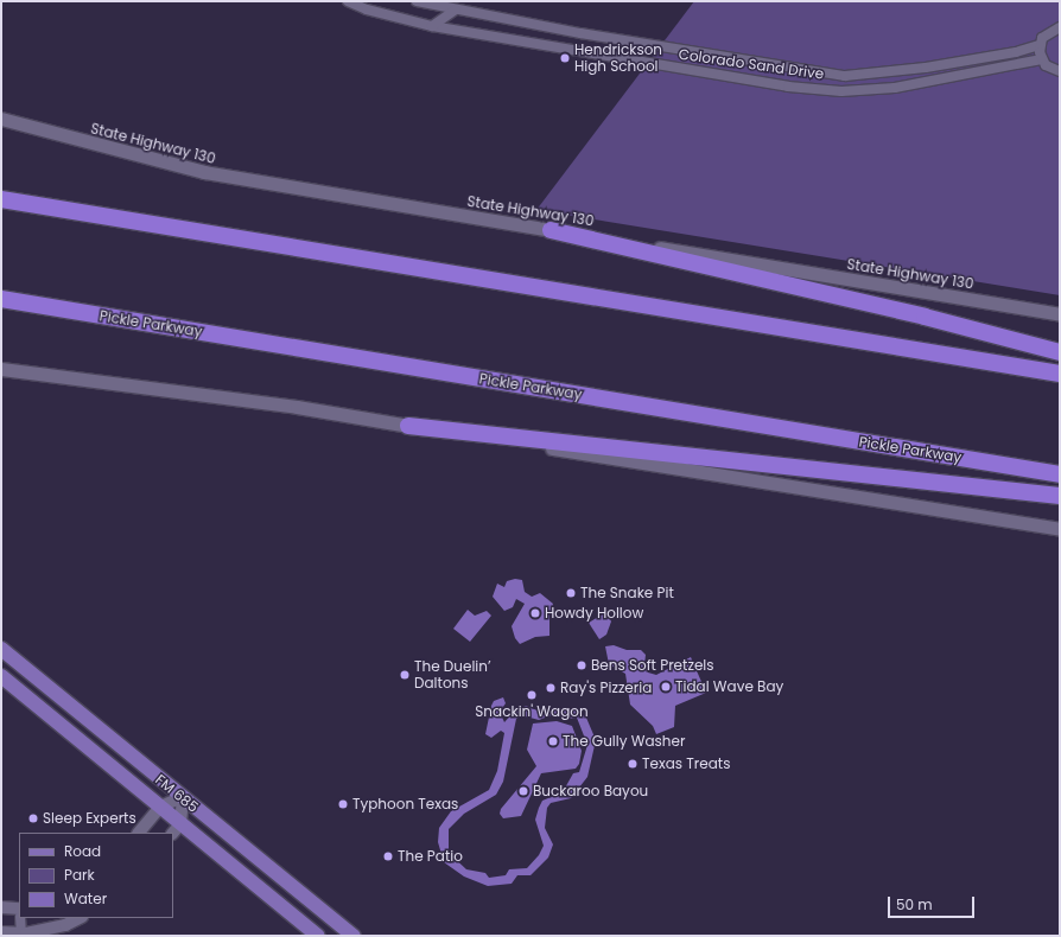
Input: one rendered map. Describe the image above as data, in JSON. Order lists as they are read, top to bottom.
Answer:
{
  "streets": {
    "highway": ["Pickle Parkway"],
    "main road": ["State Highway 130", "FM 685"],
    "street": ["Colorado Sand Drive"]
  },
  "places": [
    "Hendrickson High School",
    "The Snake Pit",
    "Howdy Hollow",
    "Bens Soft Pretzels",
    "The Duelin’ Daltons",
    "Tidal Wave Bay",
    "Ray's Pizzeria",
    "Snackin' Wagon",
    "The Gully Washer",
    "Texas Treats",
    "Buckaroo Bayou",
    "Typhoon Texas",
    "Sleep Experts",
    "The Patio"
  ],
  "legend": ["Road", "Park", "Water"],
  "scale_bar": "50 m"
}
